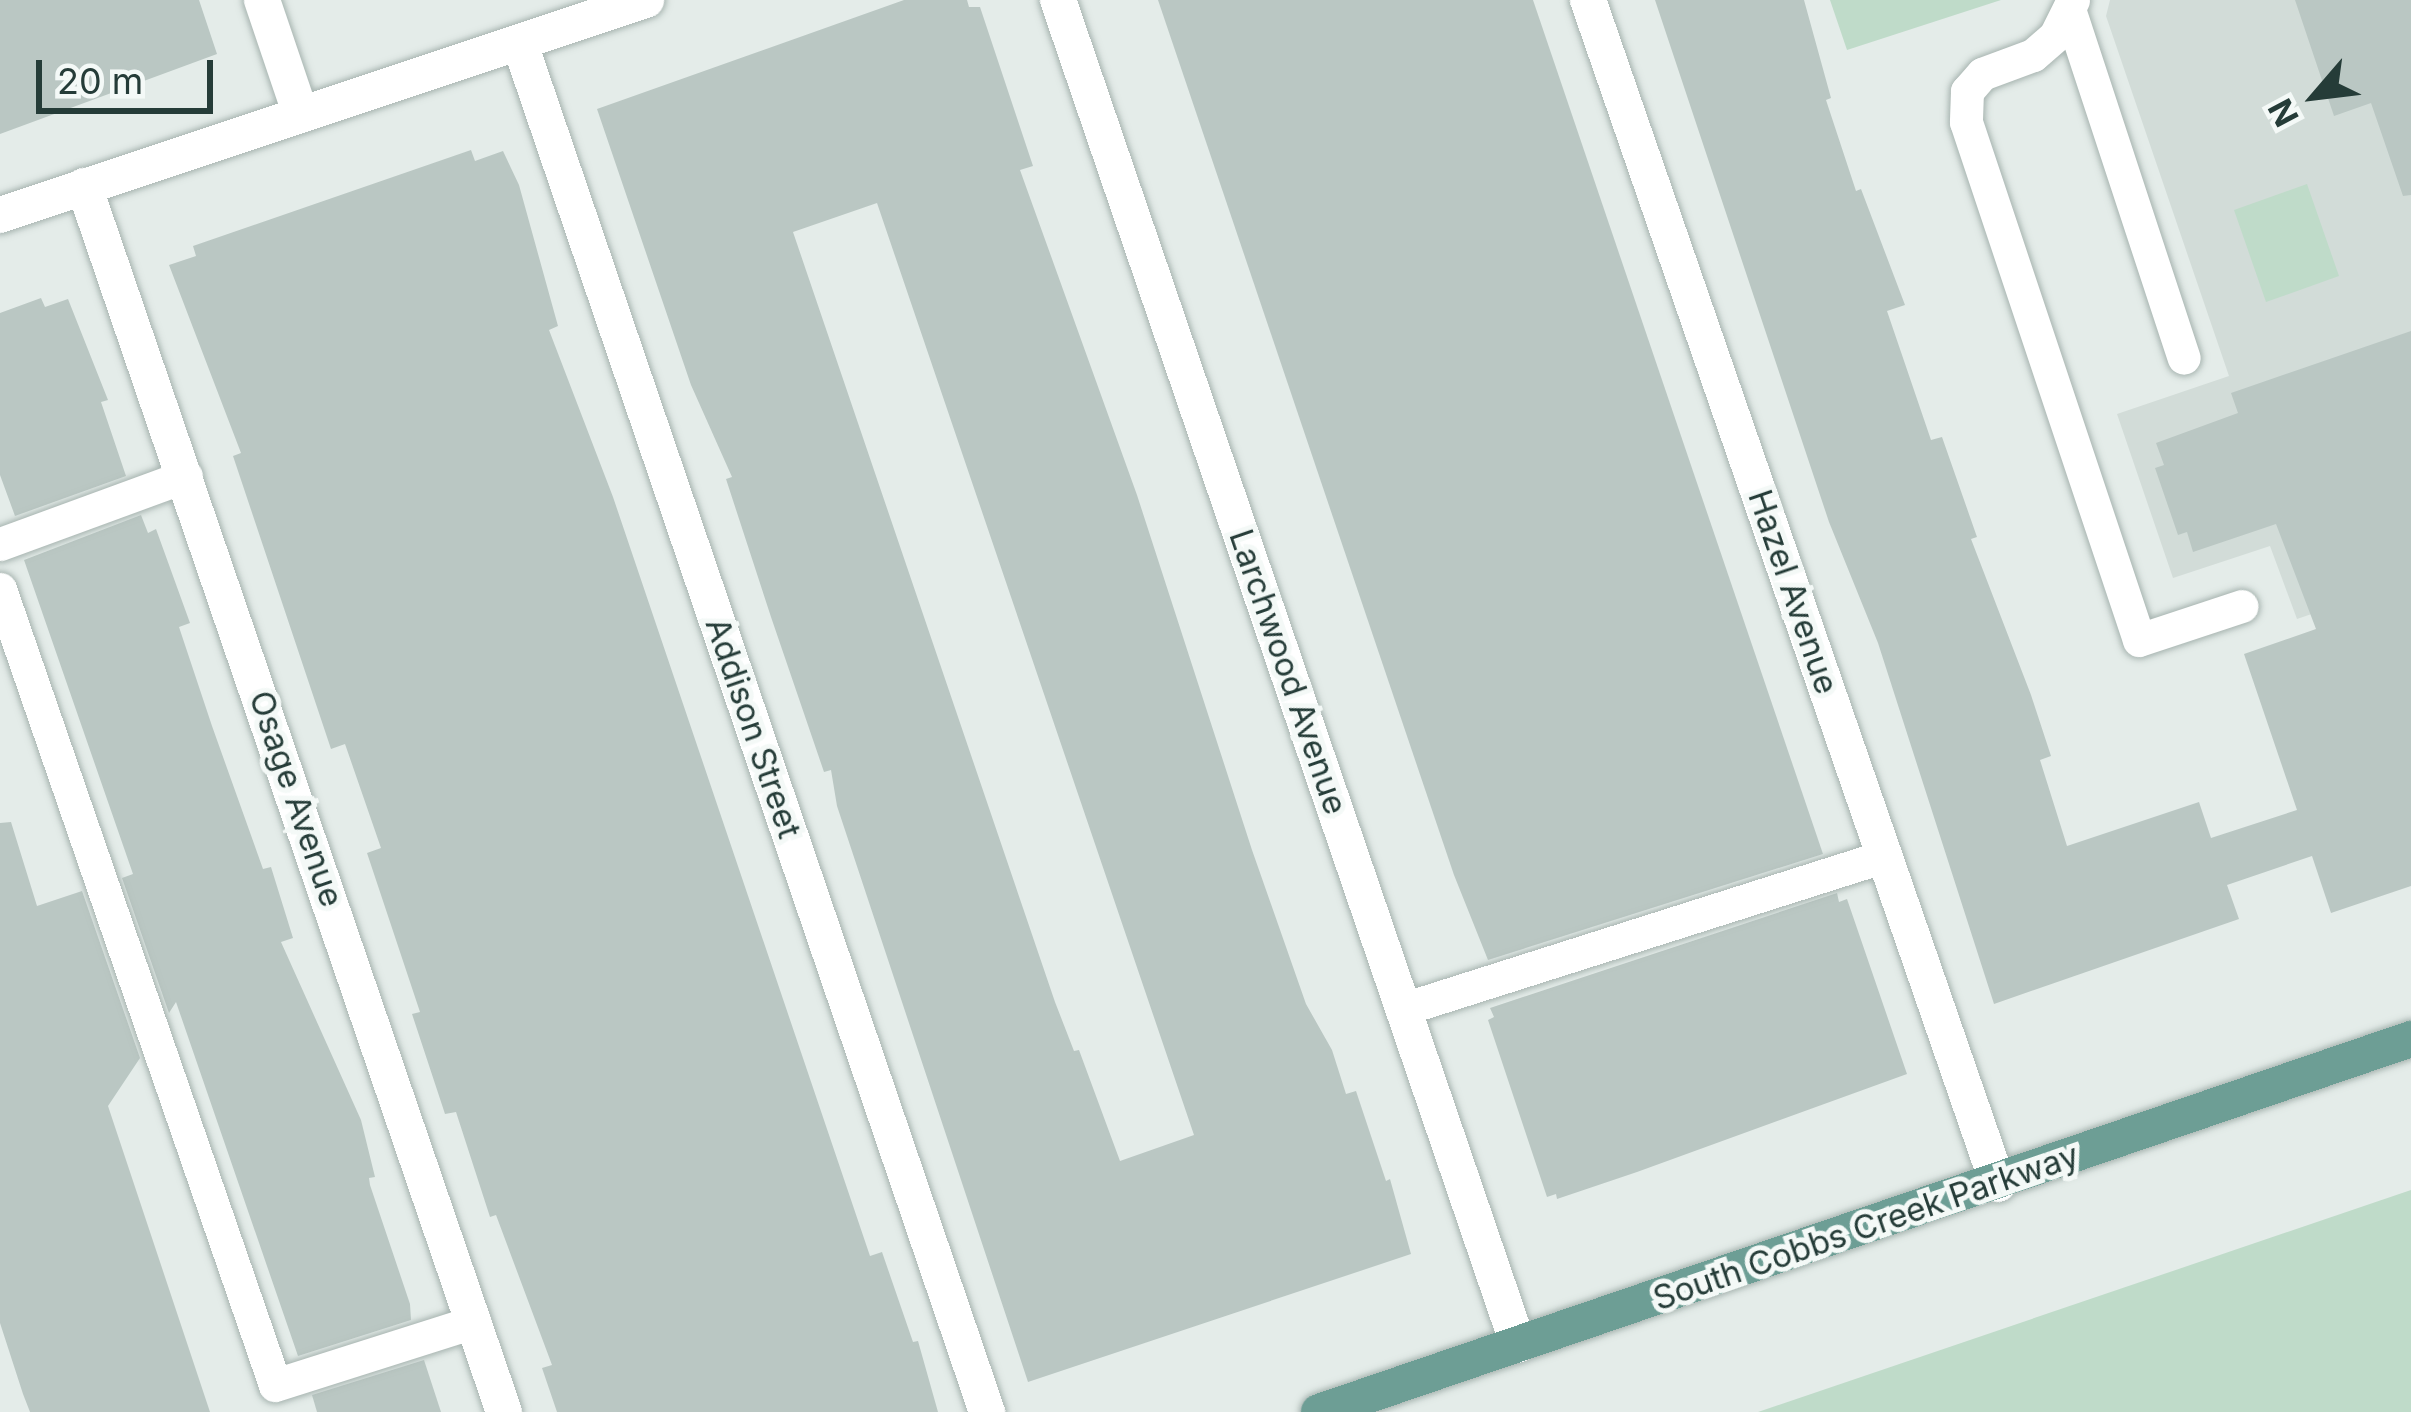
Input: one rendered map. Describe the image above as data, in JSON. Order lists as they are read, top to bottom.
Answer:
{
  "streets": {
    "main road": ["South Cobbs Creek Parkway"],
    "street": [
      "Hazel Avenue",
      "Larchwood Avenue",
      "Addison Street",
      "Osage Avenue"
    ]
  },
  "crossings": [
    ["Hazel Avenue", "South Cobbs Creek Parkway"],
    ["Larchwood Avenue", "South Cobbs Creek Parkway"]
  ],
  "scale_bar": "20 m",
  "north": "bottom left"
}
